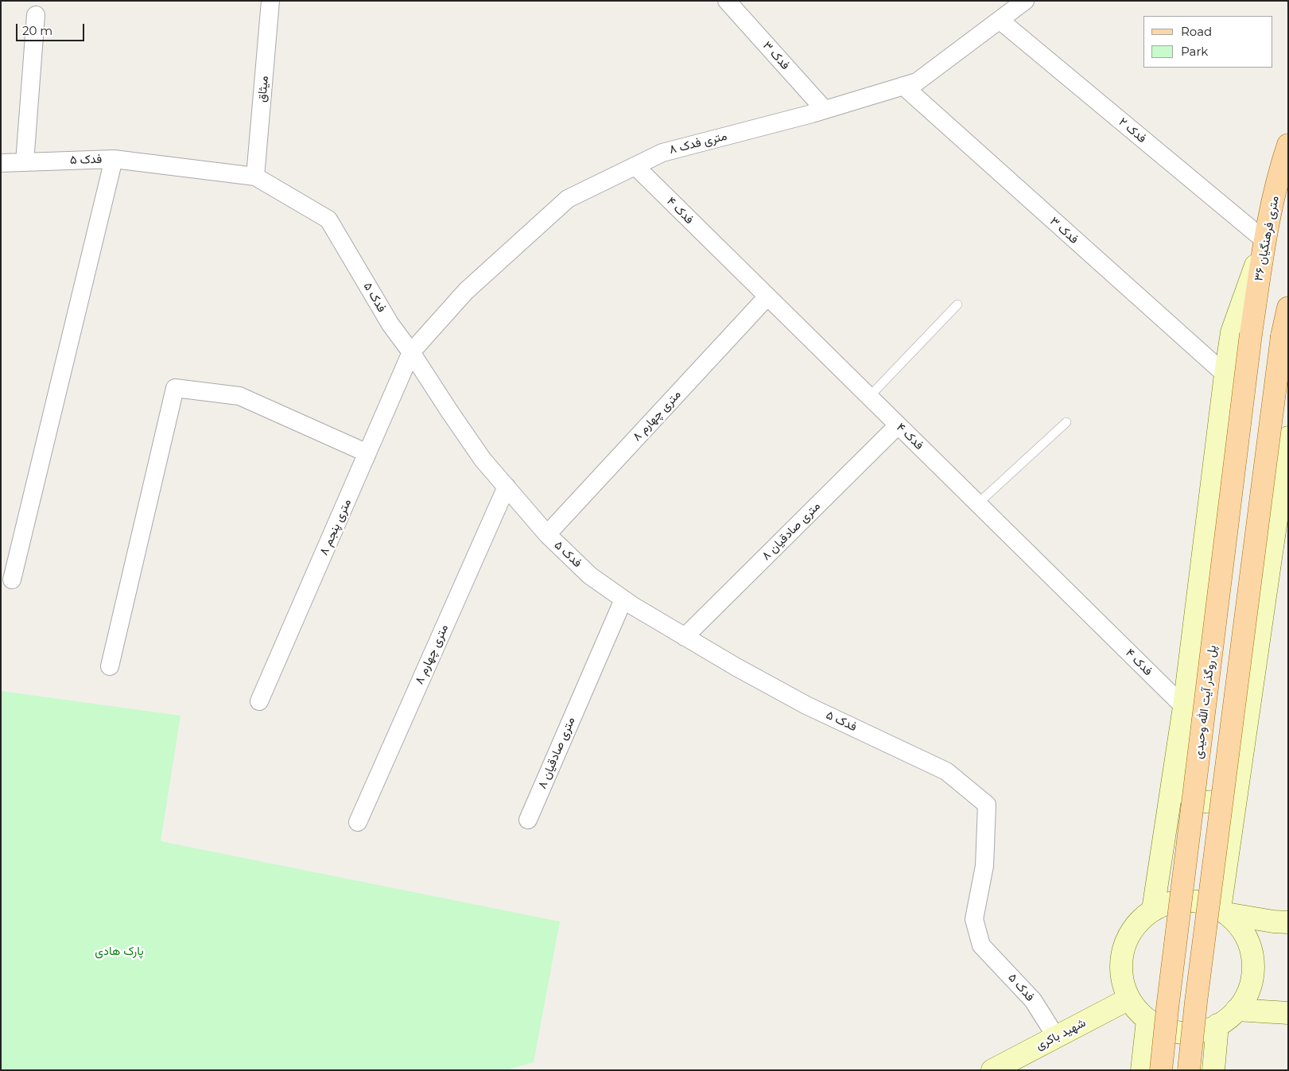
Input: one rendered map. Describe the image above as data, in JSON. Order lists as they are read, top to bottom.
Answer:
{
  "streets": {
    "main road": ["۳۶ متری فرهنگیان", "پل روگذر آیت الله وحیدی", "شهید باکری"],
    "street": [
      "فدک ۳",
      "میثاق",
      "فدک ۲",
      "۸ متری فدک",
      "فدک ۵",
      "فدک ۴",
      "۸ متری چهارم",
      "۸ متری پنجم",
      "۸ متری صادقیان"
    ]
  },
  "crossings": [
    ["فدک ۳", "۸ متری فدک"],
    ["میثاق", "فدک ۵"],
    ["فدک ۲", "۸ متری فدک"],
    ["فدک ۲", "۳۶ متری فرهنگیان"],
    ["۸ متری فدک", "فدک ۵"],
    ["۸ متری فدک", "فدک ۴"],
    ["۸ متری فدک", "۸ متری پنجم"],
    ["فدک ۵", "۸ متری چهارم"],
    ["فدک ۵", "۸ متری پنجم"],
    ["فدک ۵", "۸ متری صادقیان"],
    ["فدک ۵", "شهید باکری"],
    ["فدک ۴", "۸ متری چهارم"],
    ["فدک ۴", "۸ متری صادقیان"],
    ["۳۶ متری فرهنگیان", "پل روگذر آیت الله وحیدی"]
  ],
  "parks": ["پارک هادی"],
  "legend": ["Road", "Park"],
  "scale_bar": "20 m"
}
